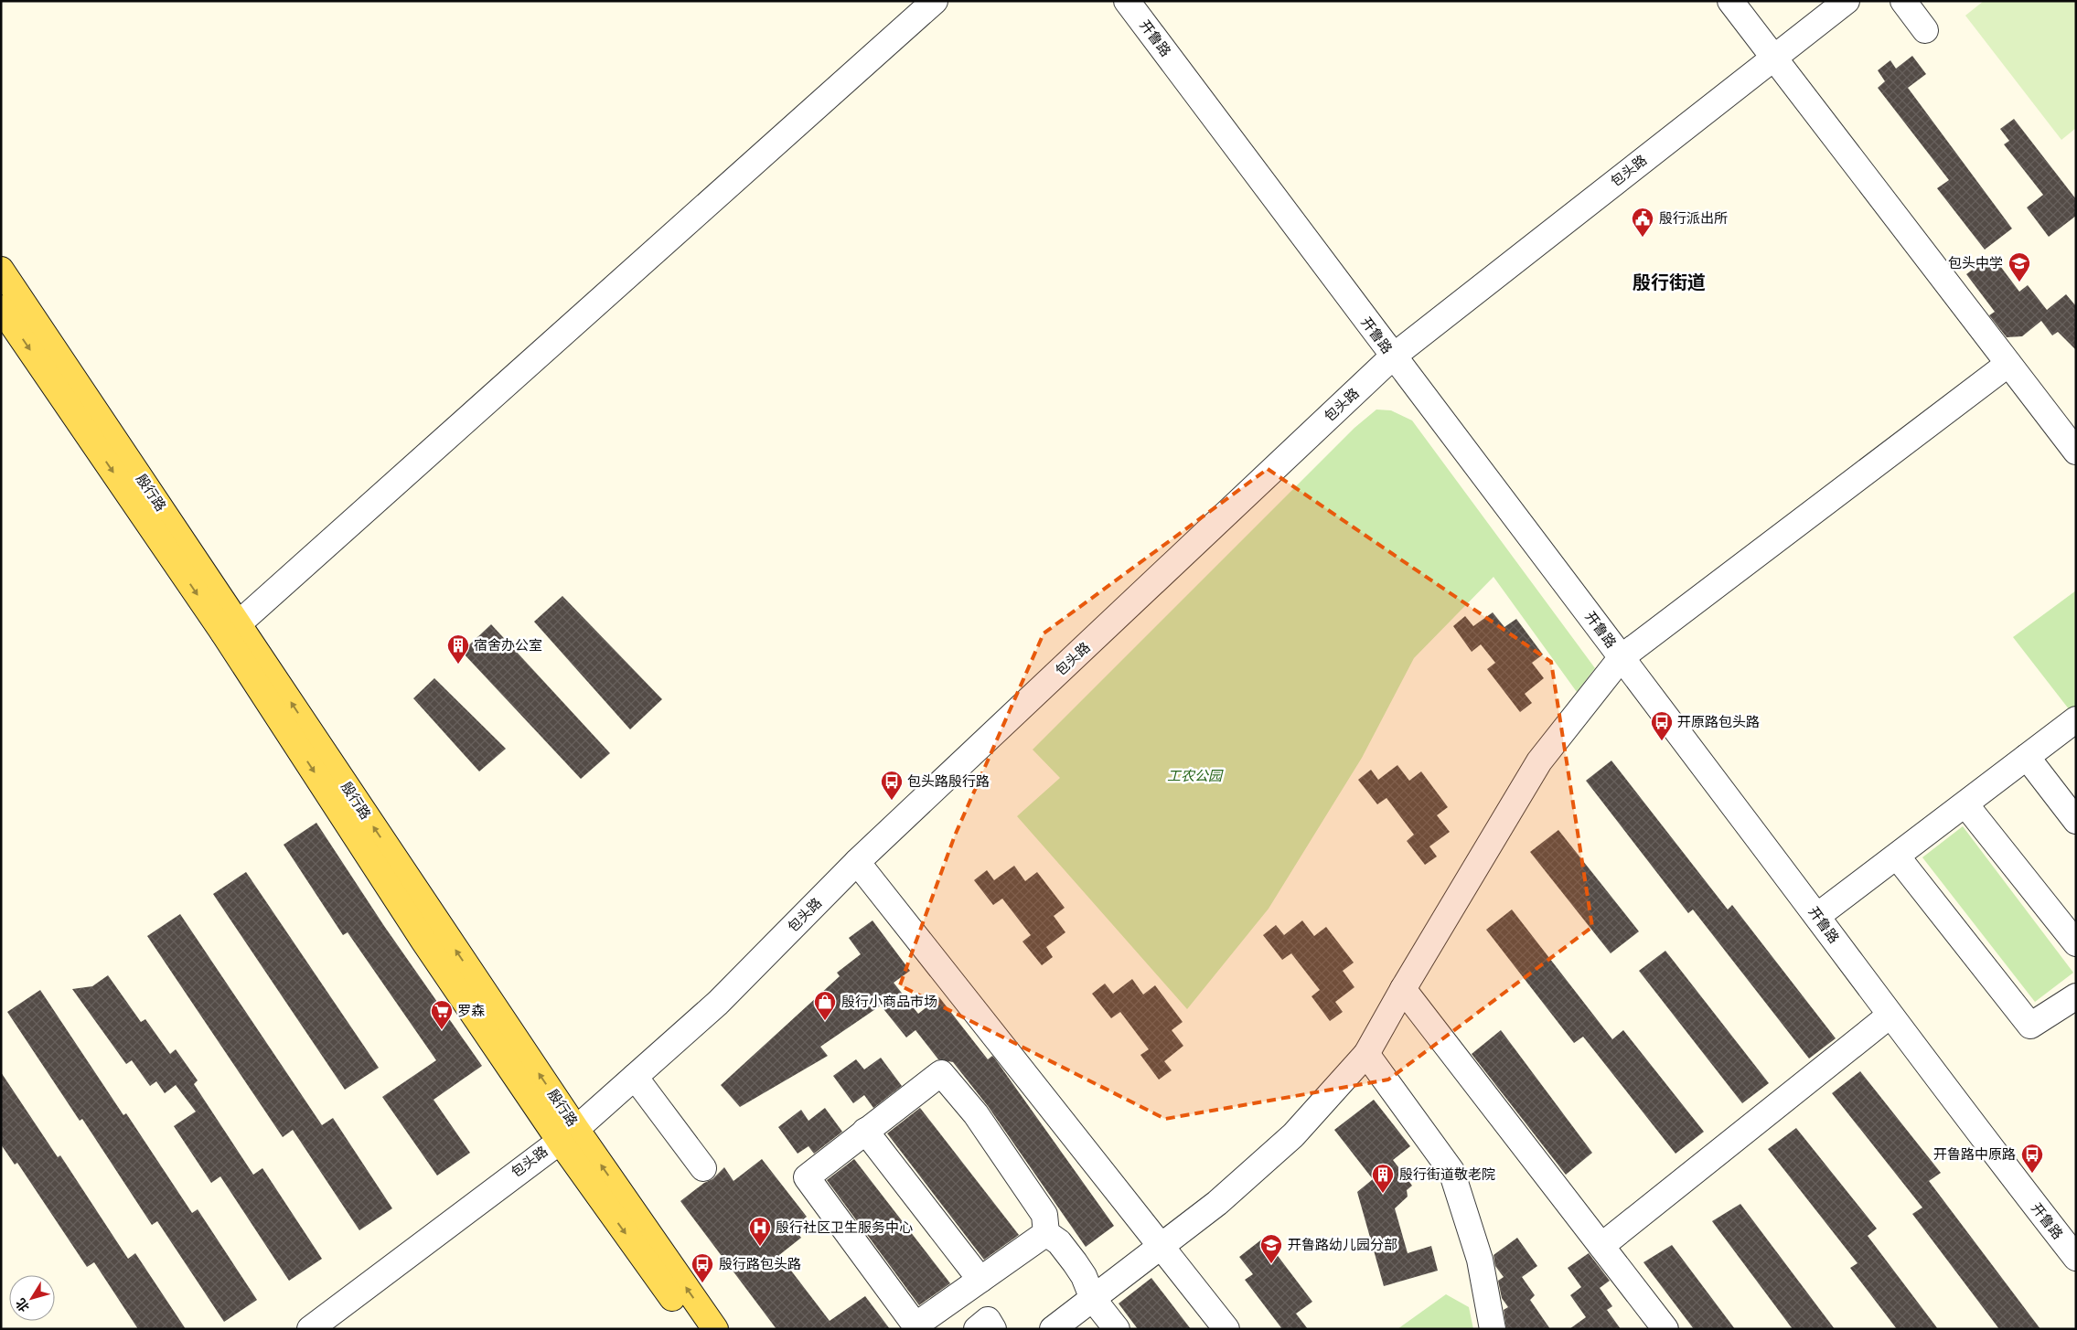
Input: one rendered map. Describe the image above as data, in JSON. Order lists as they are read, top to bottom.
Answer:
{
  "streets": {
    "main road": ["殷行路"],
    "street": ["开鲁路", "包头路"]
  },
  "crossings": [
    ["开鲁路", "包头路"],
    ["包头路", "殷行路"]
  ],
  "districts": ["殷行街道"],
  "parks": ["工农公园"],
  "places": {
    "public building": ["殷行派出所"],
    "school or university": ["包头中学", "开鲁路幼儿园分部"],
    "building": ["宿舍办公室", "殷行街道敬老院"],
    "bus stop": [
      "开原路包头路",
      "包头路殷行路",
      "开鲁路中原路",
      "殷行路包头路"
    ],
    "shop": ["殷行小商品市场"],
    "supermarket": ["罗森"],
    "hospital": ["殷行社区卫生服务中心"]
  },
  "north": "bottom left"
}
